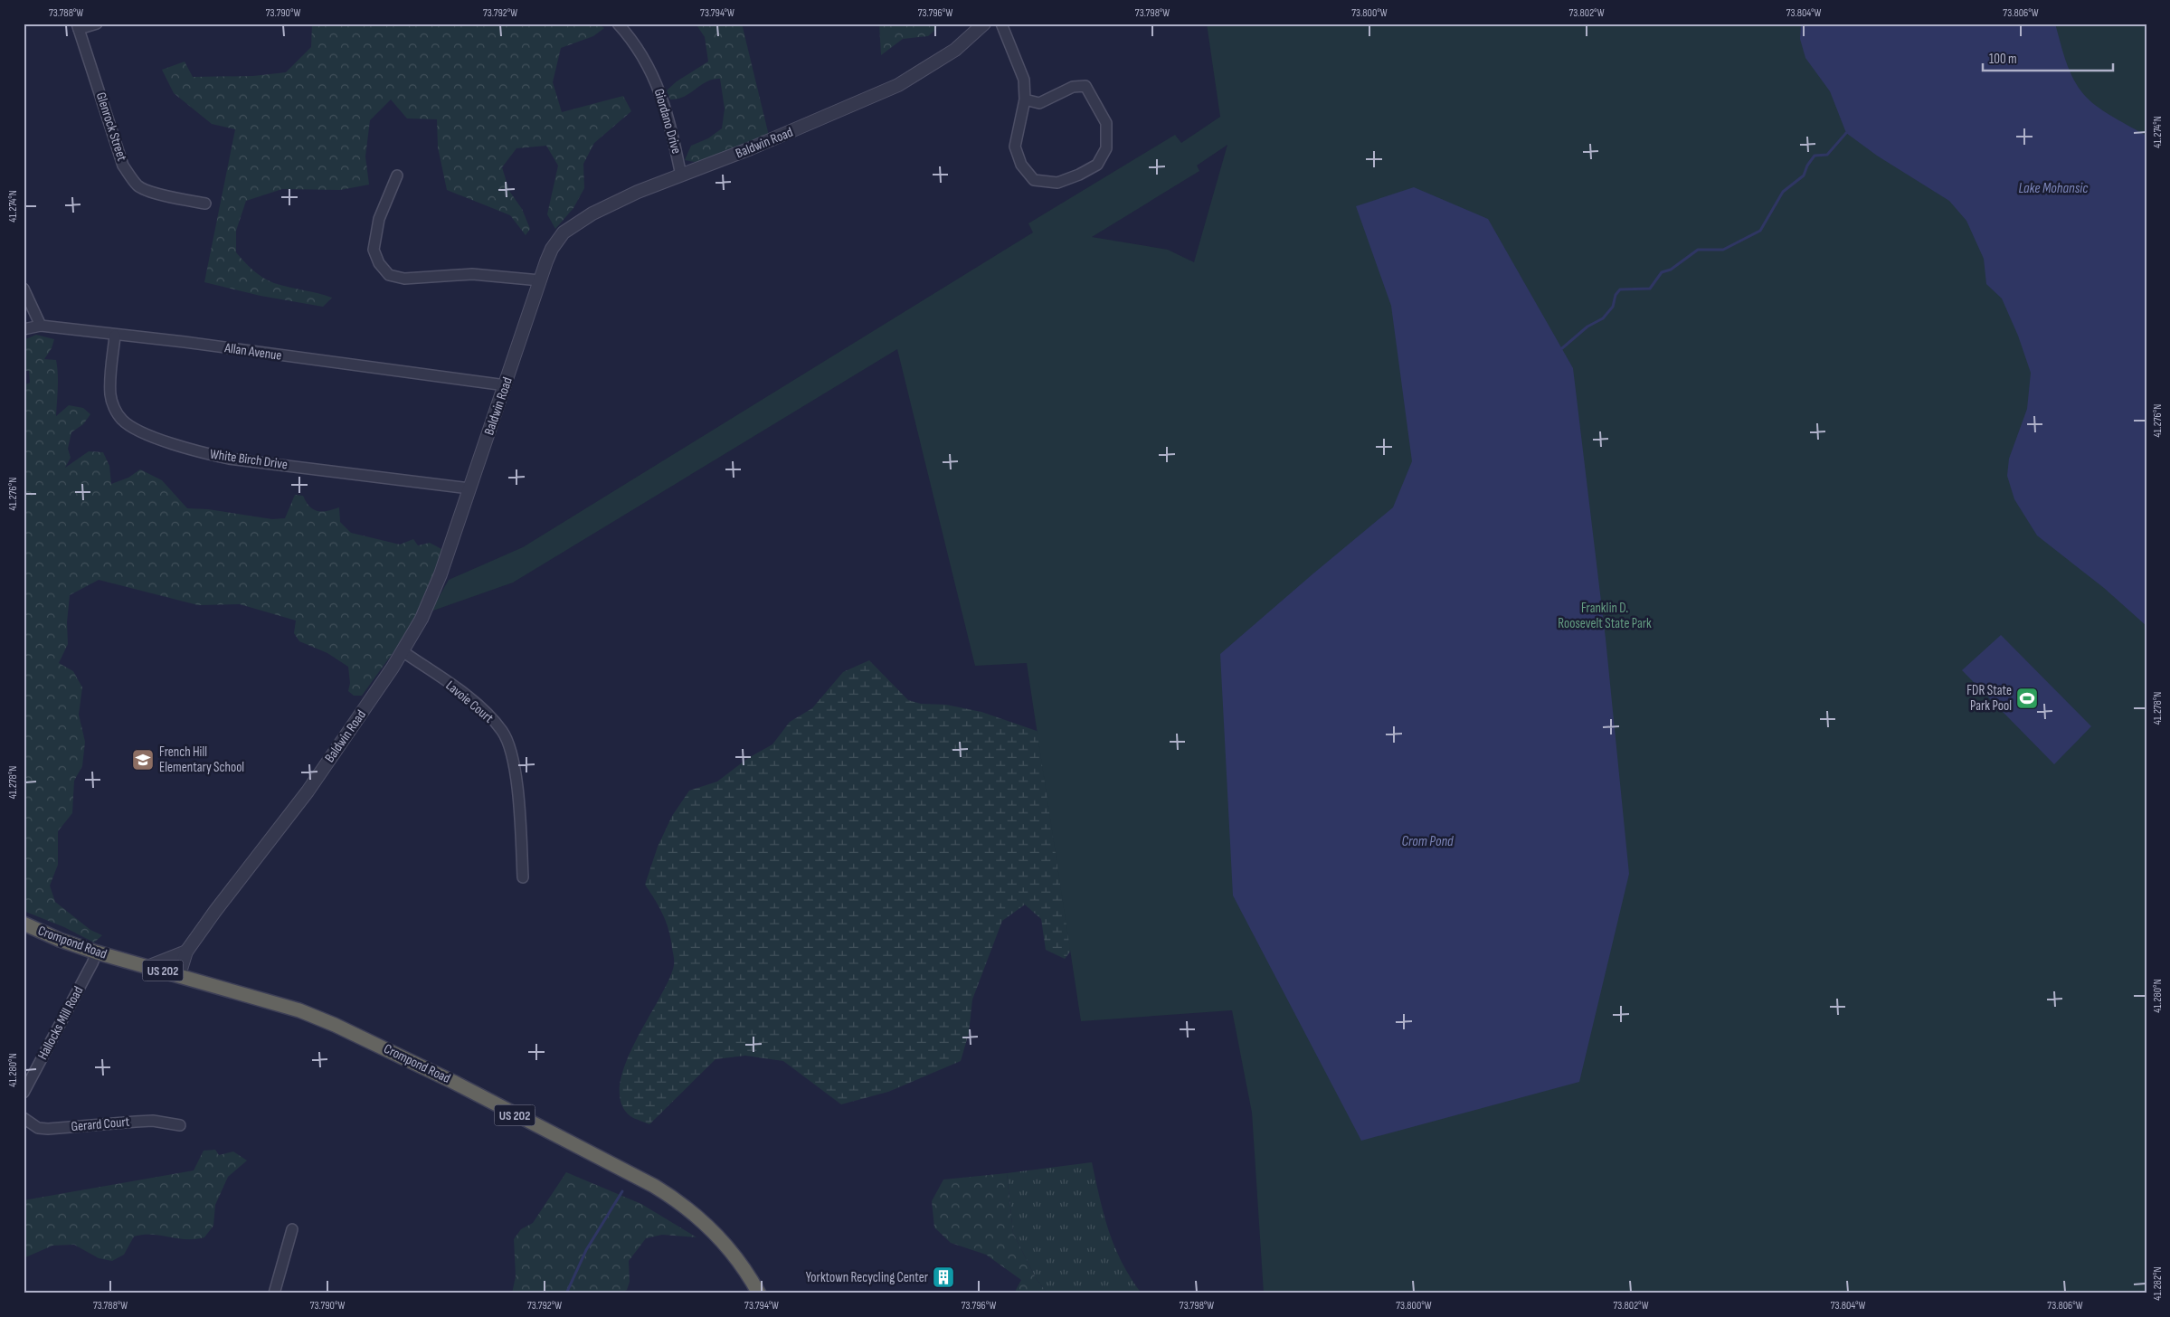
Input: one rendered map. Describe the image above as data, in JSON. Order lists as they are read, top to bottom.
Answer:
{
  "streets": {
    "highway": ["Crompond Road", "US 202"],
    "street": [
      "Giordano Drive",
      "Glenrock Street",
      "Baldwin Road",
      "Allan Avenue",
      "White Birch Drive",
      "Lavoie Court",
      "Hallocks Mill Road",
      "Gerard Court"
    ]
  },
  "crossings": [
    ["Giordano Drive", "Baldwin Road"],
    ["Baldwin Road", "Allan Avenue"],
    ["Baldwin Road", "White Birch Drive"],
    ["Baldwin Road", "Lavoie Court"],
    ["Baldwin Road", "Crompond Road"],
    ["Allan Avenue", "White Birch Drive"],
    ["Crompond Road", "Hallocks Mill Road"]
  ],
  "water": ["Lake Mohansic", "Crom Pond"],
  "parks": ["Franklin D. Roosevelt State Park"],
  "places": {
    "sports": ["FDR State Park Pool"],
    "school or university": ["French Hill Elementary School"],
    "building": ["Yorktown Recycling Center"]
  },
  "scale_bar": "100 m",
  "coordinates": [
    "73.788°W",
    "73.790°W",
    "73.792°W",
    "73.794°W",
    "73.796°W",
    "73.798°W",
    "73.800°W",
    "73.802°W",
    "73.804°W",
    "73.806°W",
    "41.274°N",
    "41.276°N",
    "41.278°N",
    "41.280°N",
    "41.282°N"
  ]
}
